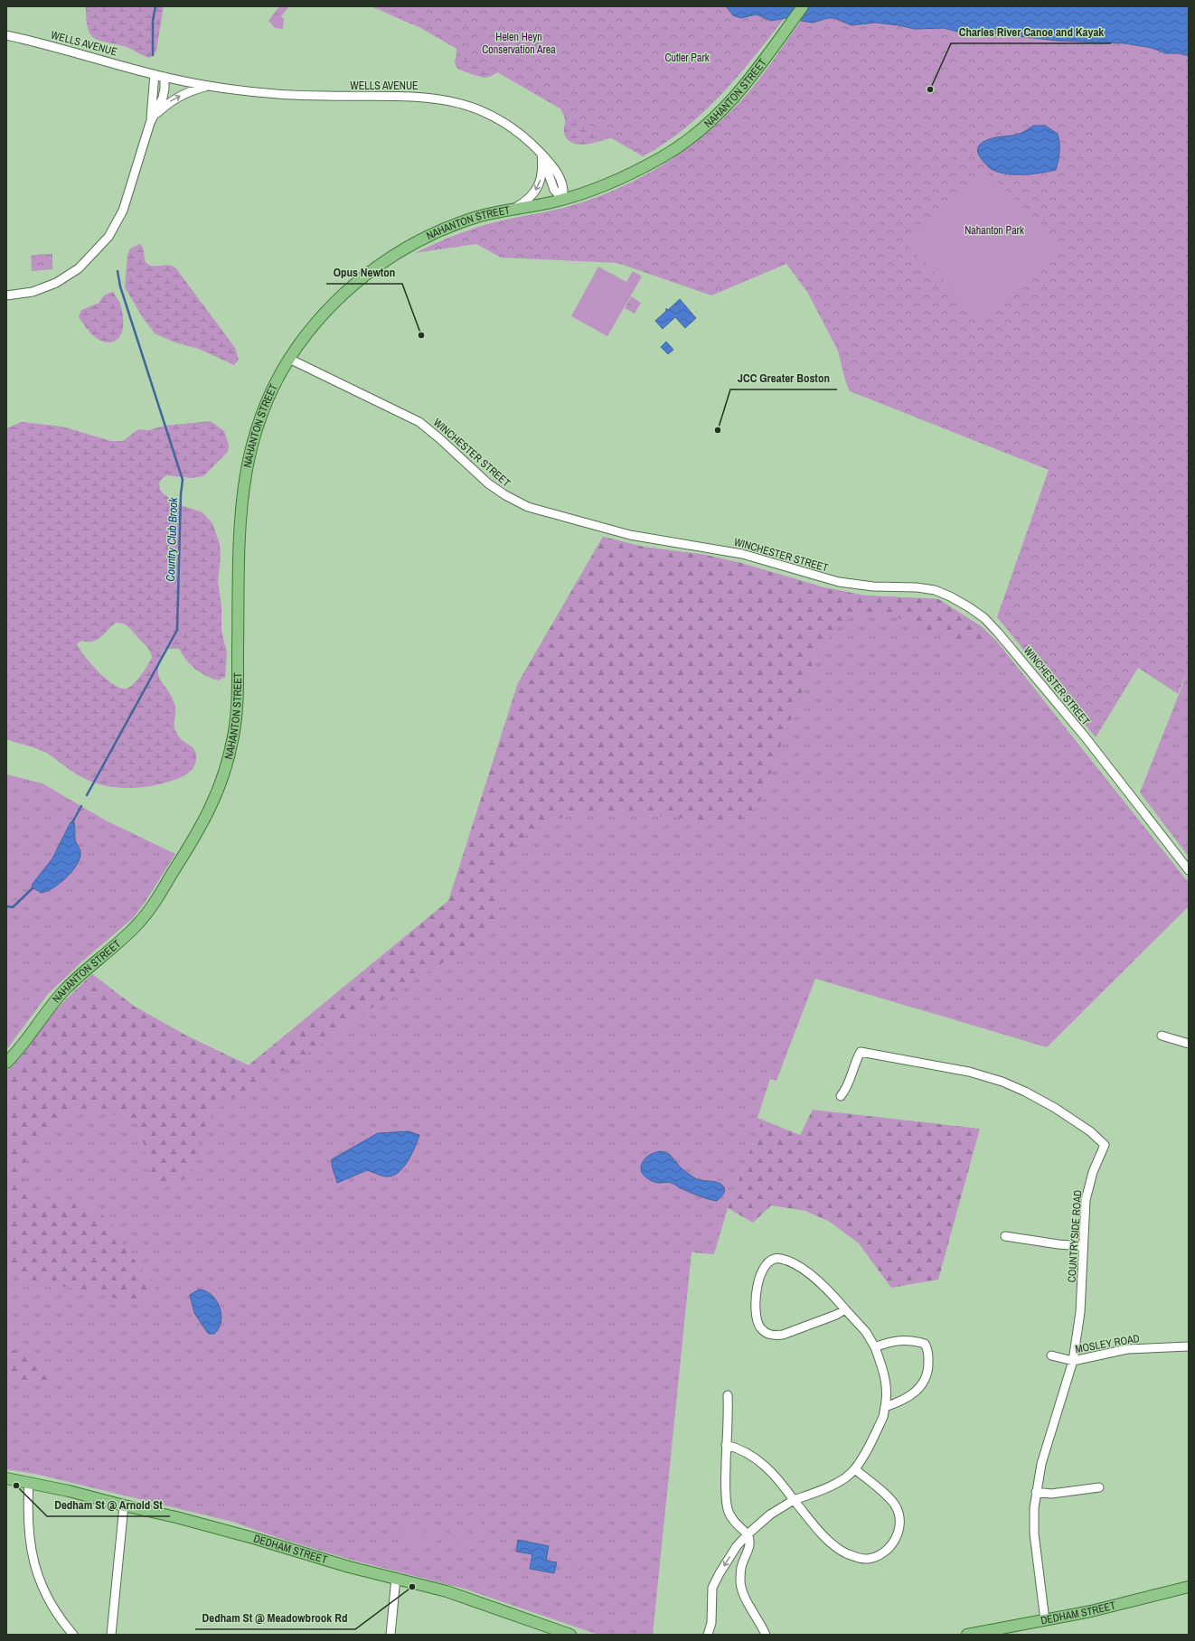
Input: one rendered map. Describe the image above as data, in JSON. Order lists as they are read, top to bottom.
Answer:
{
  "streets": {
    "main road": ["NAHANTON STREET", "DEDHAM STREET"],
    "street": [
      "WELLS AVENUE",
      "WINCHESTER STREET",
      "COUNTRYSIDE ROAD",
      "MOSLEY ROAD"
    ]
  },
  "crossings": [
    ["WELLS AVENUE", "NAHANTON STREET"],
    ["NAHANTON STREET", "WINCHESTER STREET"],
    ["COUNTRYSIDE ROAD", "MOSLEY ROAD"],
    ["COUNTRYSIDE ROAD", "DEDHAM STREET"]
  ],
  "water": ["Country Club Brook"],
  "parks": ["Helen Heyn Conservation Area", "Cutler Park", "Nahanton Park"],
  "places": [
    "Charles River Canoe and Kayak",
    "Opus Newton",
    "JCC Greater Boston",
    "Dedham St @ Arnold St",
    "Dedham St @ Meadowbrook Rd"
  ]
}
